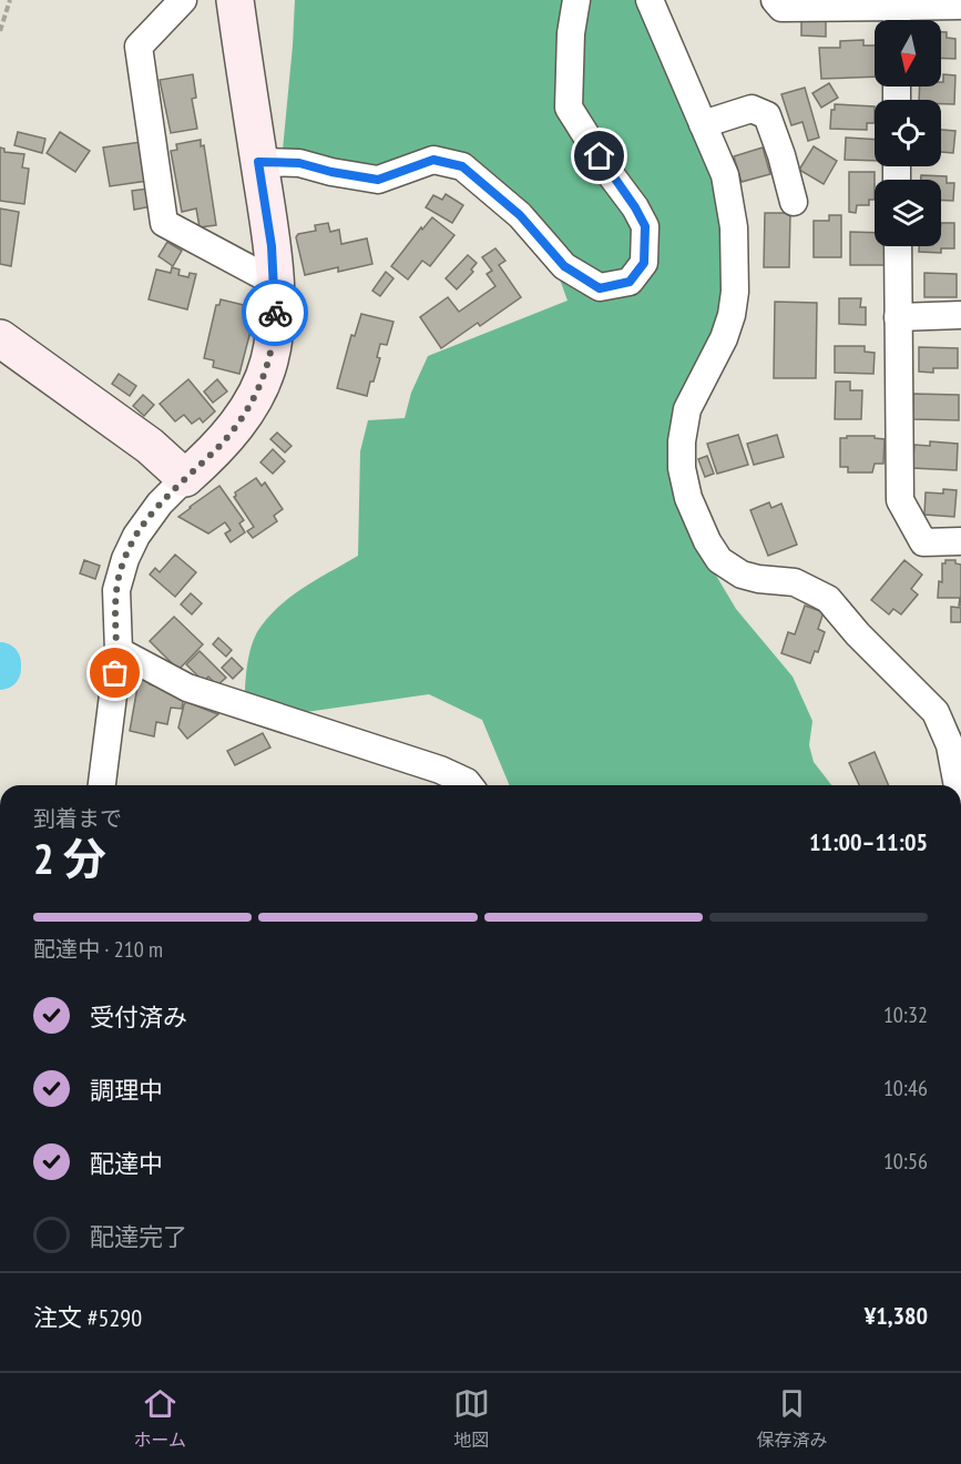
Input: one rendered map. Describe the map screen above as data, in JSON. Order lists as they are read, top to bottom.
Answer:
{
  "north": "bottom",
  "page": {
    "heading": ["2 分", "到着まで", "11:00–11:05"],
    "panel": ["注文 #5290", "¥1,380"],
    "bar": "配達中 · 210 m",
    "list": [
      ["受付済み", "10:32"],
      ["調理中", "10:46"],
      ["配達中", "10:56"],
      "配達完了"
    ],
    "tabs": ["ホーム", "地図", "保存済み"]
  }
}
